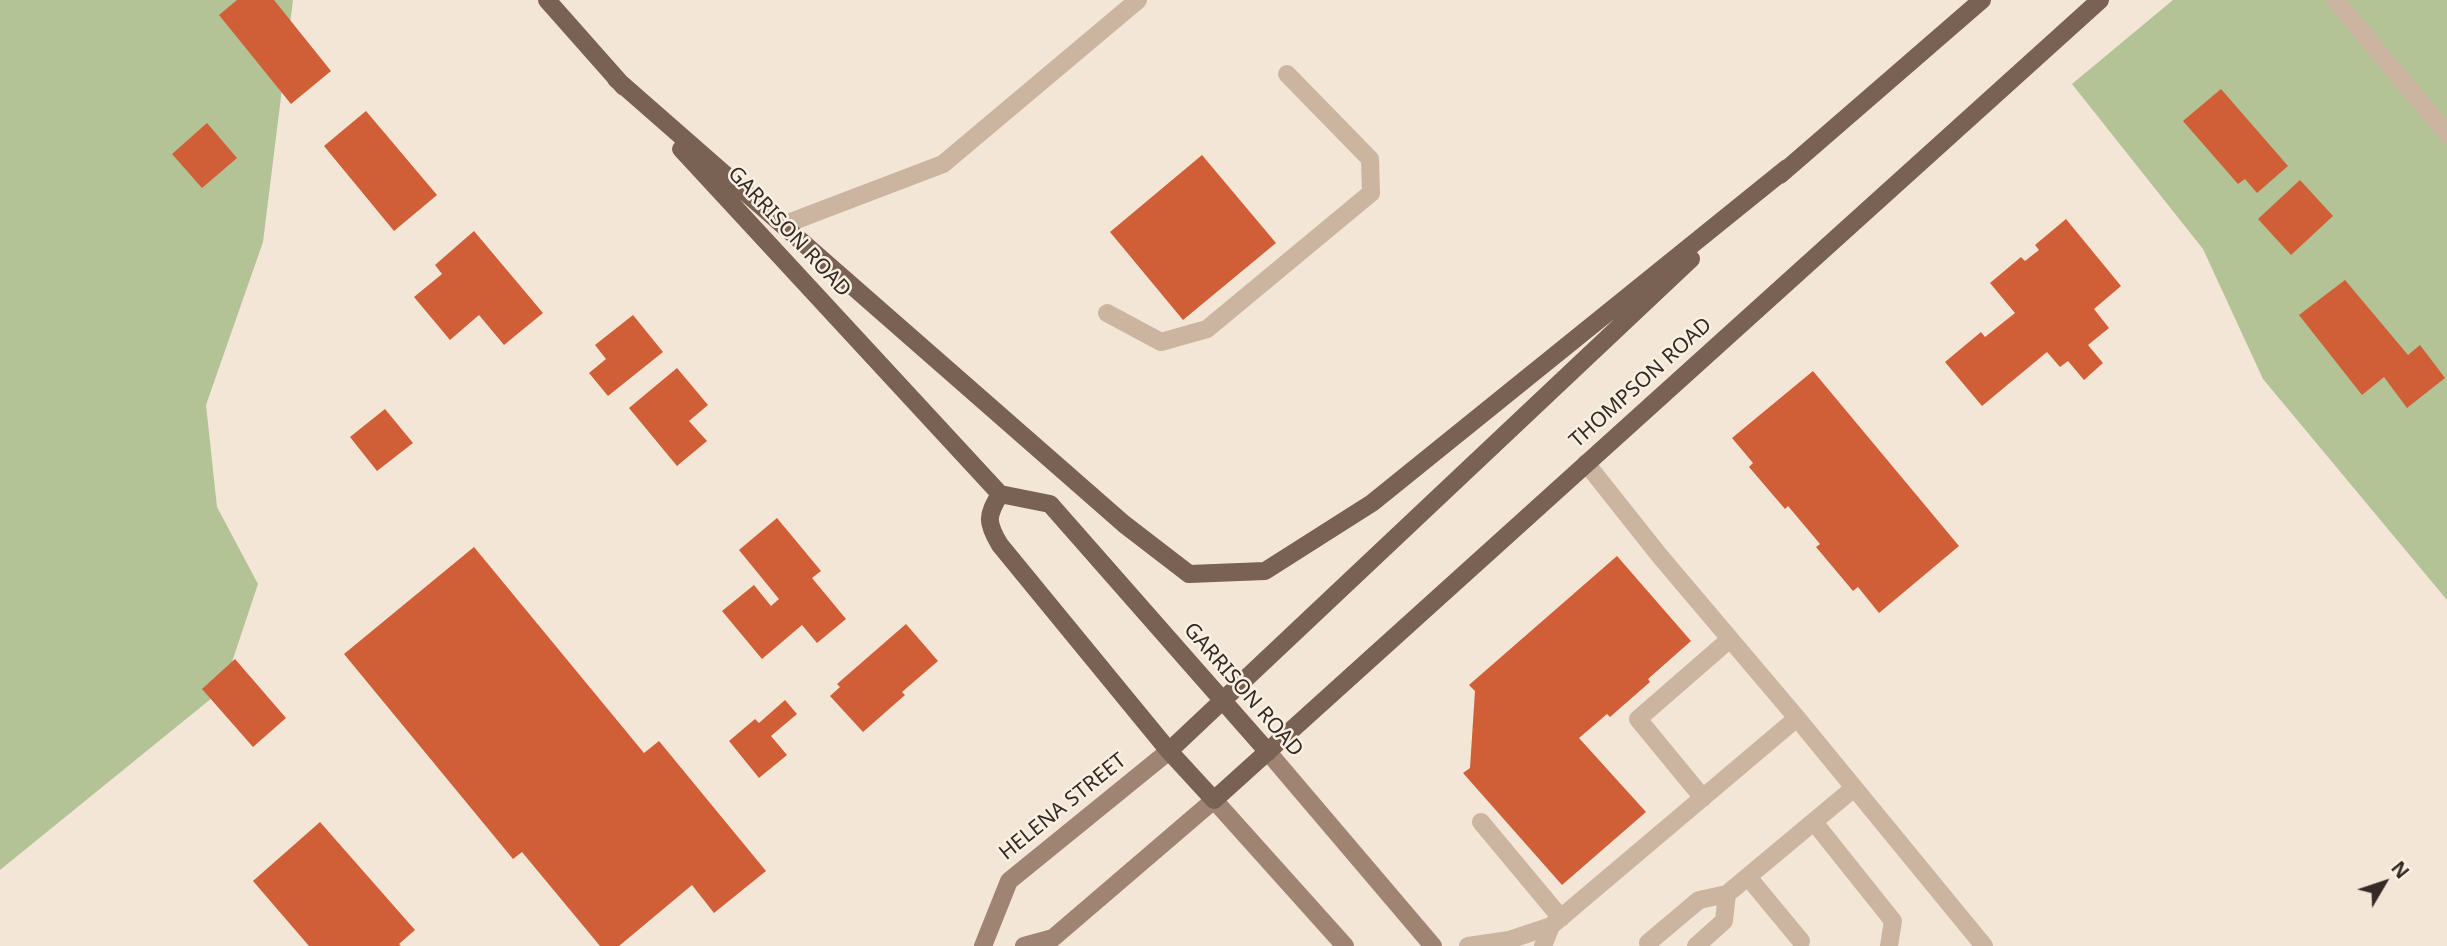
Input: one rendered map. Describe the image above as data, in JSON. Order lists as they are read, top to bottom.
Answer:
{
  "streets": {
    "main road": ["GARRISON ROAD", "THOMPSON ROAD", "HELENA STREET"]
  },
  "crossings": [
    ["GARRISON ROAD", "THOMPSON ROAD"]
  ],
  "north": "top right"
}
